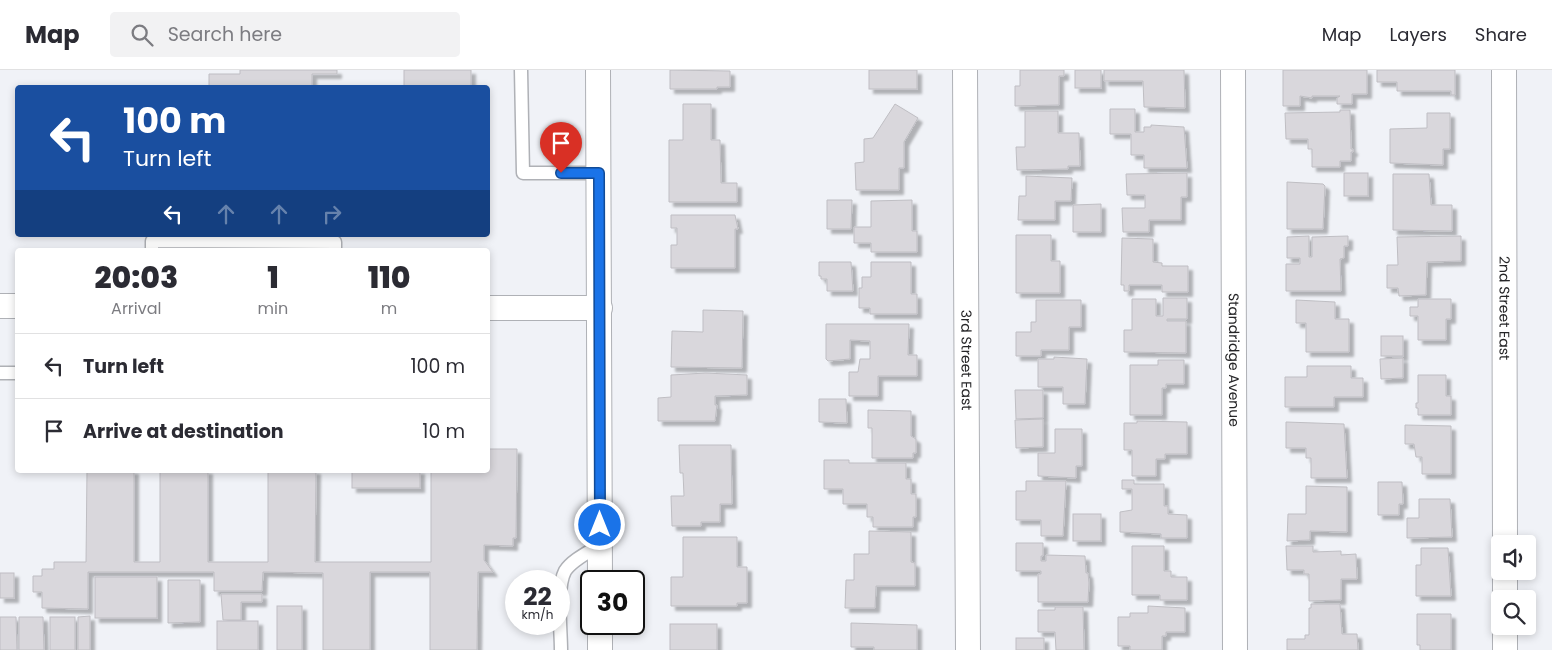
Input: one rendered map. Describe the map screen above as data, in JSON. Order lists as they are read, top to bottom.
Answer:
{
  "streets": {
    "street": ["2nd Street East", "3rd Street East", "Standridge Avenue"]
  },
  "page": {
    "header": "Map",
    "search": "Search here",
    "nav": ["Map", "Layers", "Share"],
    "turn": ["100 m", "Turn left"],
    "eta": [
      "20:03",
      "Arrival",
      "1",
      "min",
      "110",
      "m"
    ],
    "list": [
      {
        "name": "Turn left",
        "value": "100 m"
      },
      {
        "name": "Arrive at destination",
        "value": "10 m"
      }
    ],
    "speed": "22 km/h",
    "limit": "30"
  }
}
